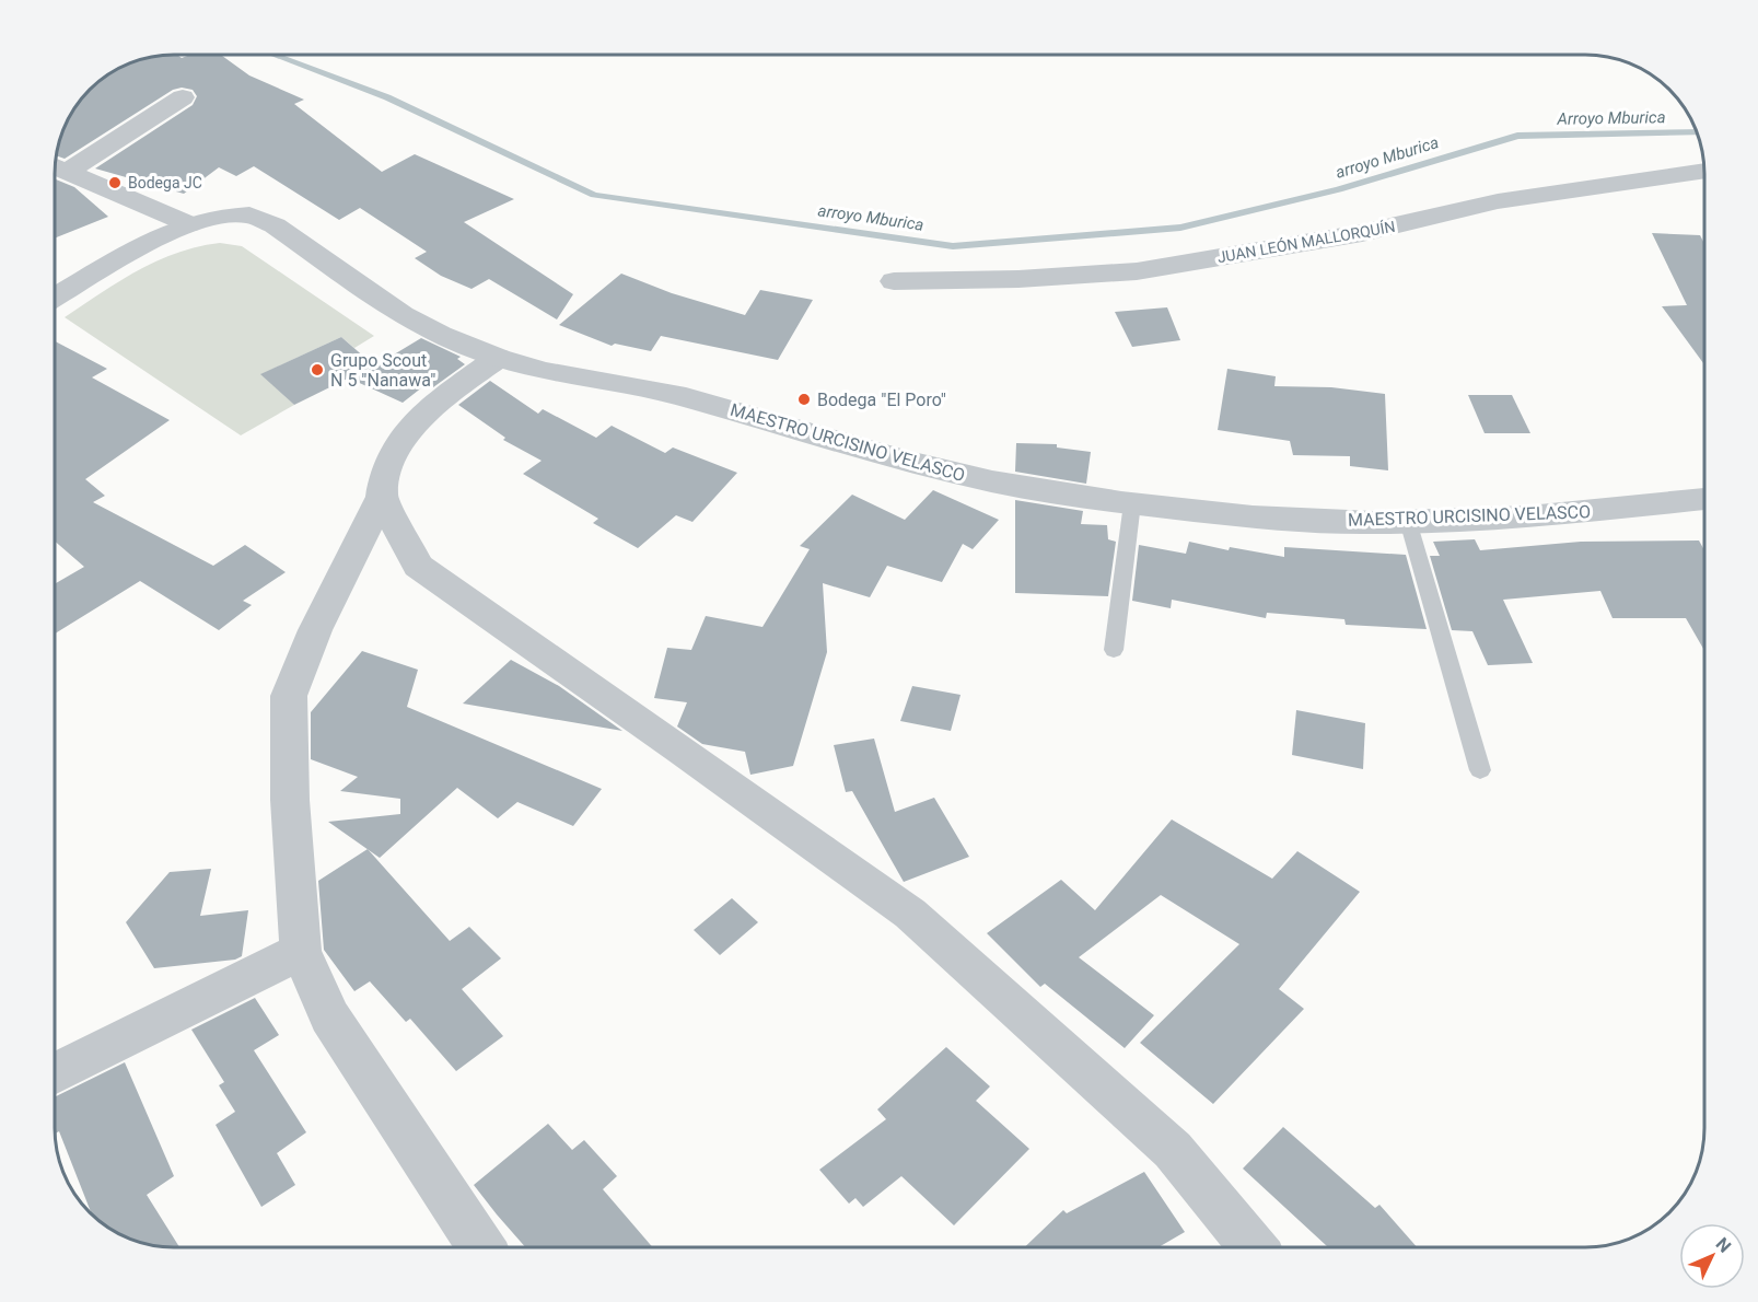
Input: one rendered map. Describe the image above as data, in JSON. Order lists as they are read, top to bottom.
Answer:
{
  "streets": {
    "street": ["JUAN LEÓN MALLORQUÍN", "MAESTRO URCISINO VELASCO"]
  },
  "water": ["Arroyo Mburica", "arroyo Mburica"],
  "places": ["Bodega JC", "Grupo Scout N 5 \"Nanawa\"", "Bodega \"El Poro\""],
  "north": "top right"
}
